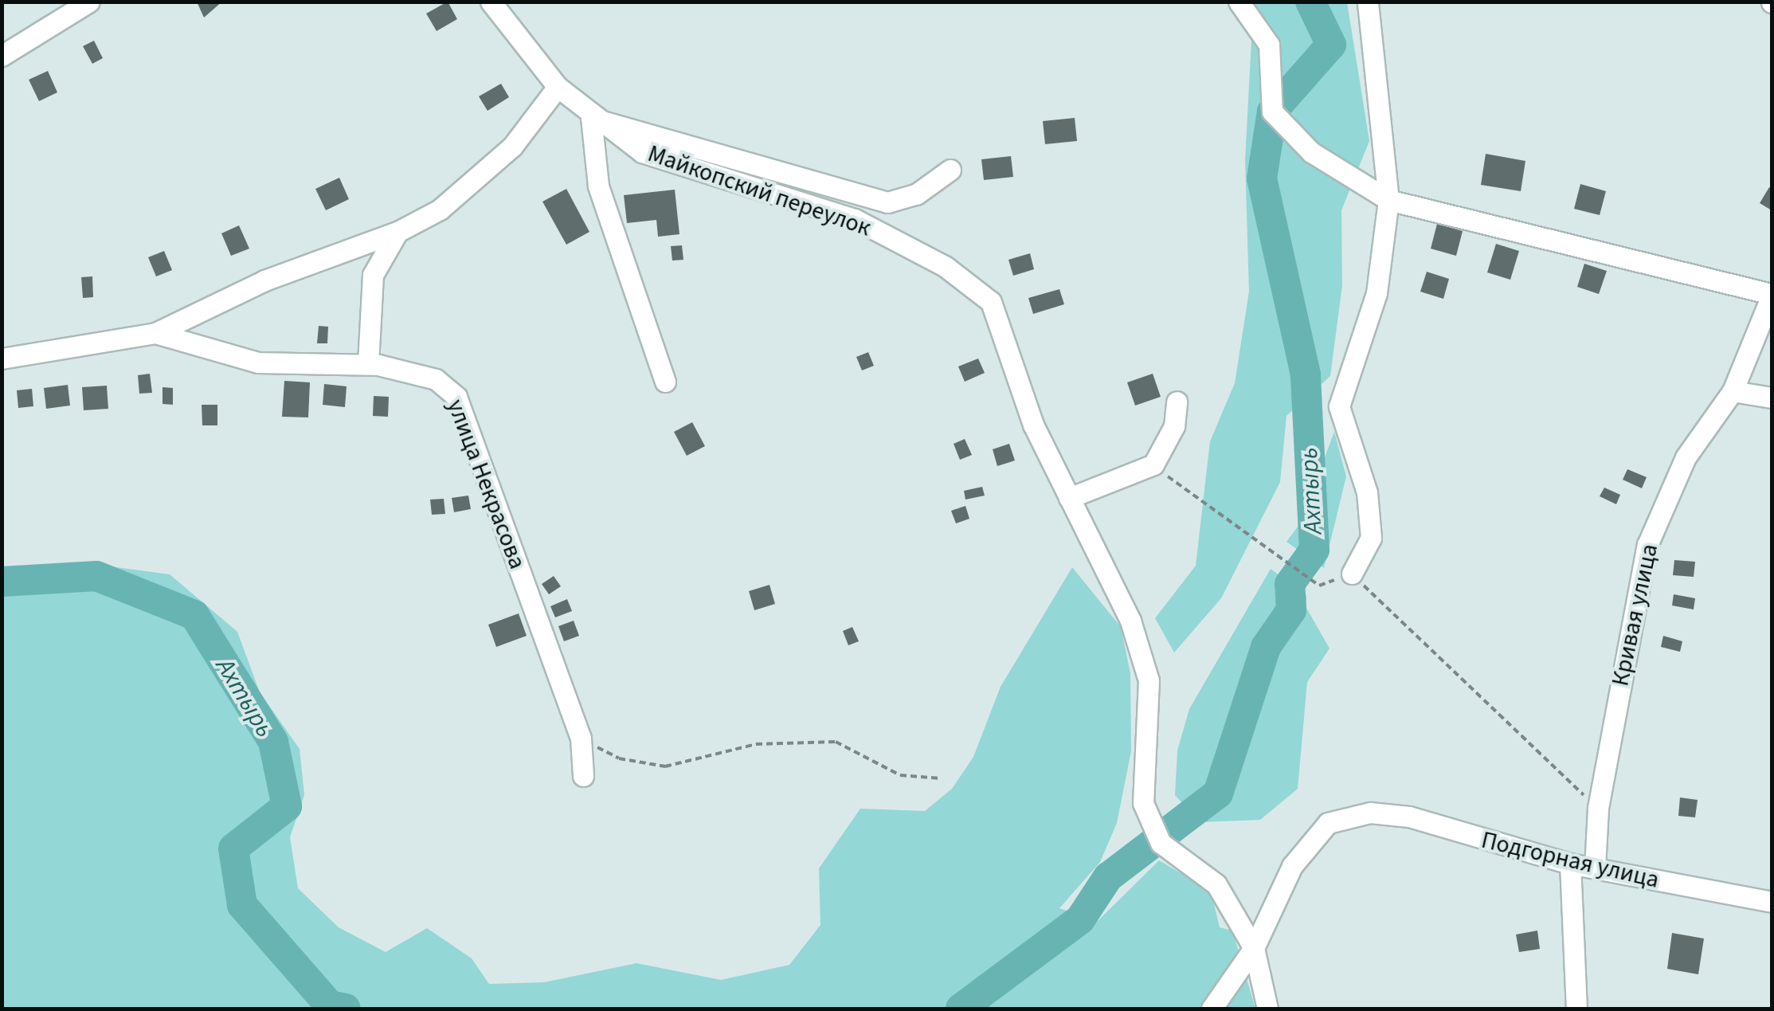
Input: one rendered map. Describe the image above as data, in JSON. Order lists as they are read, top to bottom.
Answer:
{
  "streets": {
    "street": [
      "Майкопский переулок",
      "улица Некрасова",
      "Кривая улица",
      "Подгорная улица"
    ]
  },
  "crossings": [
    ["Майкопский переулок", "улица Некрасова"],
    ["Майкопский переулок", "Подгорная улица"],
    ["Кривая улица", "Подгорная улица"]
  ],
  "water": ["Ахтырь"]
}
